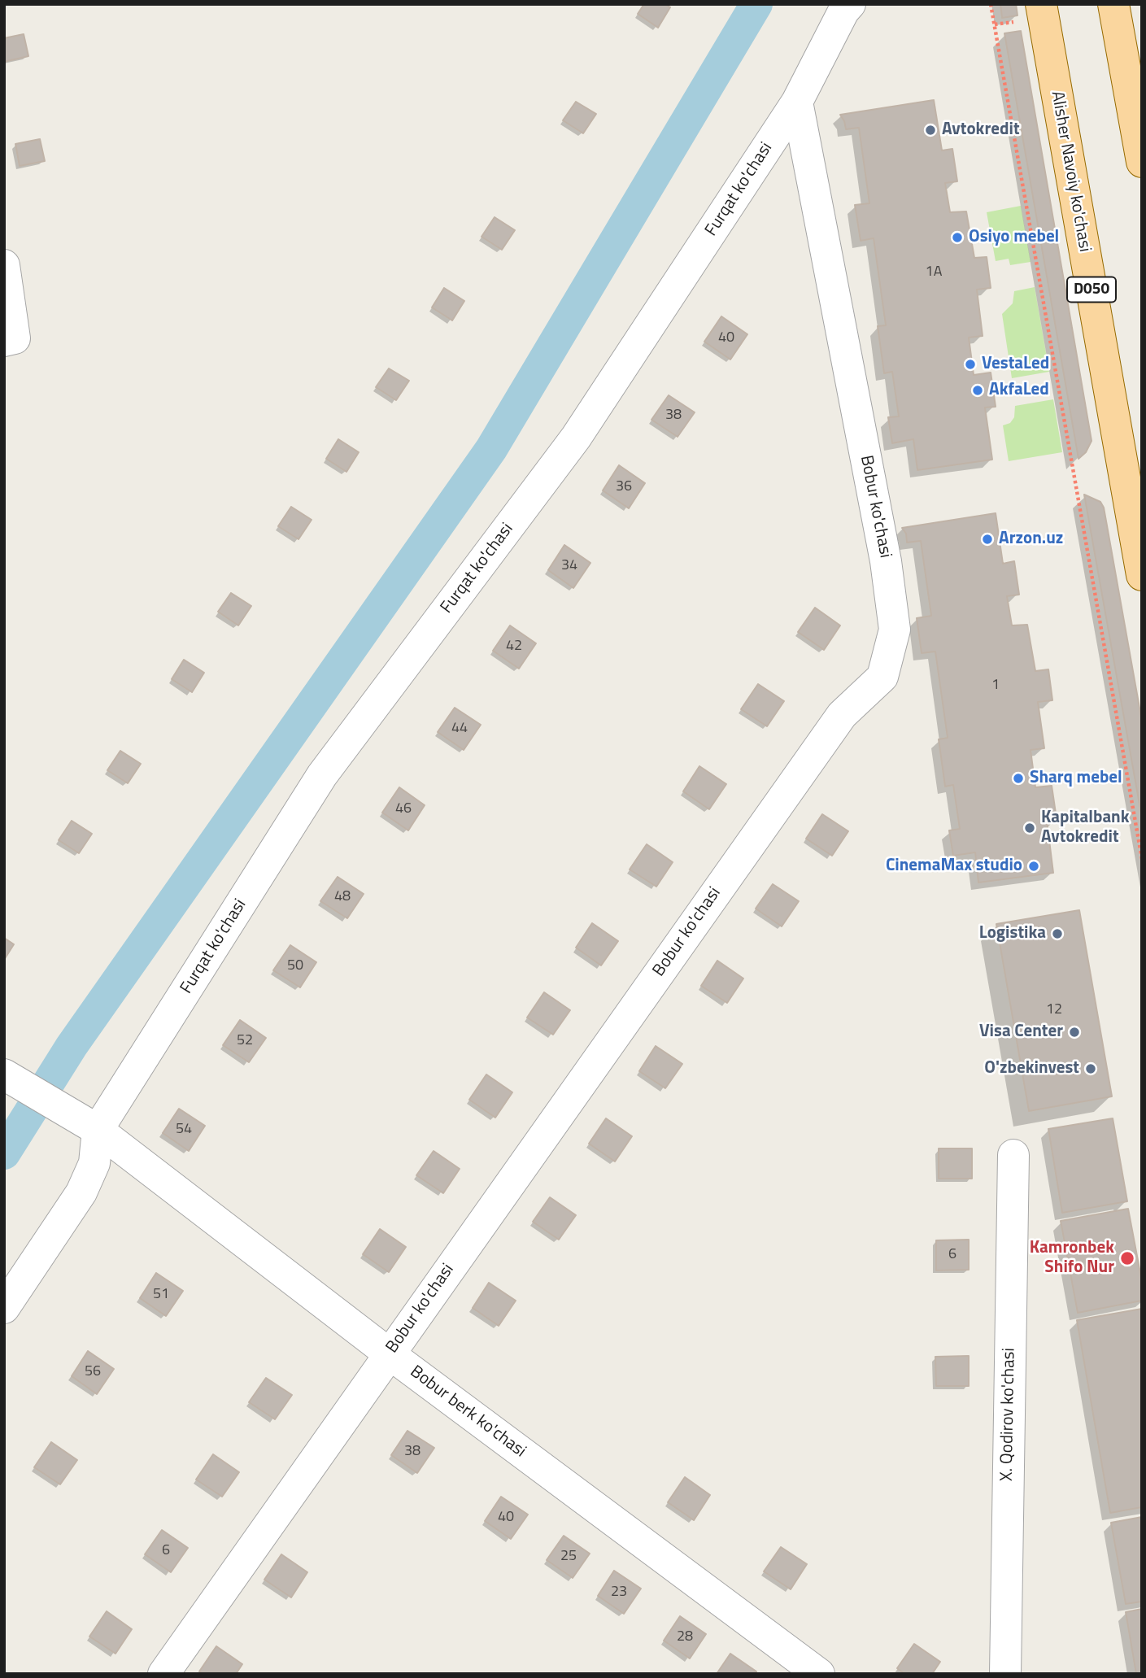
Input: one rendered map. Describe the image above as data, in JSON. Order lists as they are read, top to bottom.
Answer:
{
  "streets": {
    "main road": ["Alisher Navoiy ko'chasi", "D050"],
    "street": [
      "Furqat ko'chasi",
      "Bobur ko'chasi",
      "Bobur berk ko'chasi",
      "X. Qodirov ko'chasi"
    ]
  },
  "crossings": [
    ["Furqat ko'chasi", "Bobur ko'chasi"],
    ["Furqat ko'chasi", "Bobur berk ko'chasi"],
    ["Bobur ko'chasi", "Bobur berk ko'chasi"]
  ],
  "places": [
    "Avtokredit",
    "Osiyo mebel",
    "VestaLed",
    "AkfaLed",
    "Arzon.uz",
    "Sharq mebel",
    "Kapitalbank Avtokredit",
    "CinemaMax studio",
    "Logistika",
    "Visa Center",
    "O'zbekinvest",
    "Kamronbek Shifo Nur"
  ],
  "house_numbers": [
    "1A",
    "40",
    "38",
    "36",
    "34",
    "42",
    "1",
    "44",
    "46",
    "48",
    "50",
    "12",
    "52",
    "54",
    "6",
    "51",
    "56",
    "38",
    "40",
    "6",
    "25",
    "23",
    "28"
  ]
}
